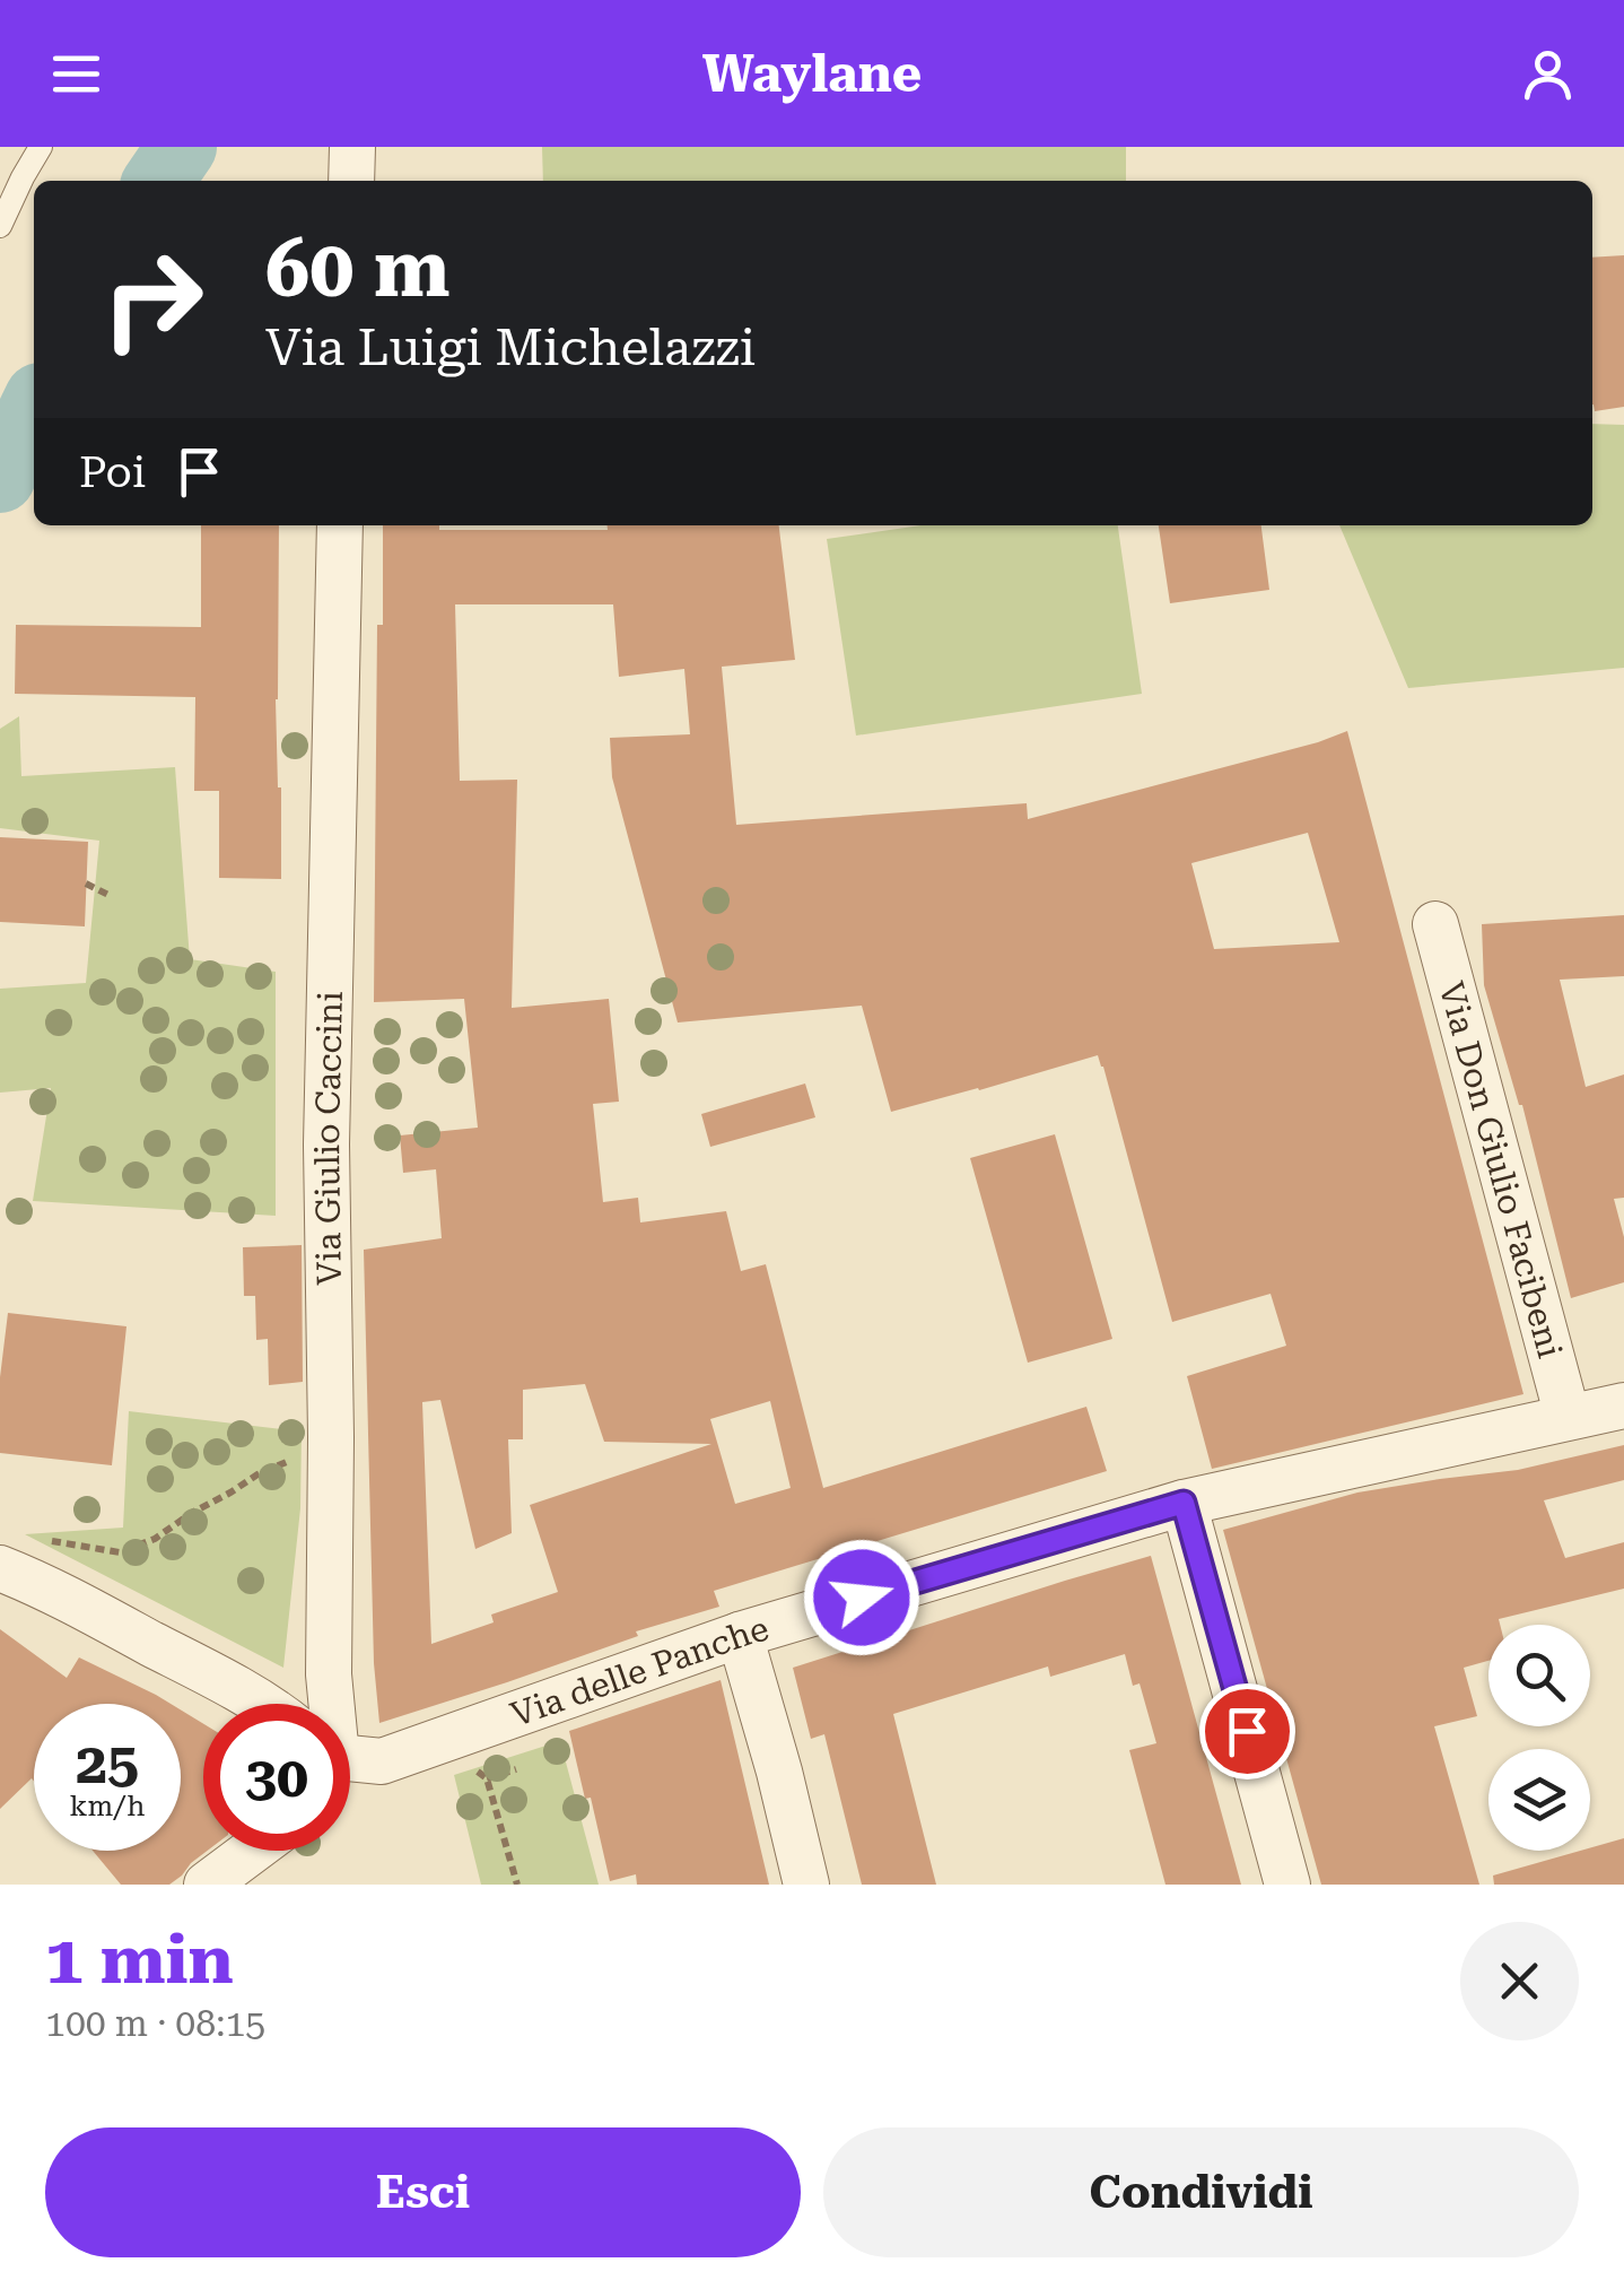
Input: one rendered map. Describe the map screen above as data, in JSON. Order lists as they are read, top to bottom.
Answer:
{
  "streets": {
    "street": ["Via Giulio Caccini", "Via Don Giulio Facibeni", "Via delle Panche"]
  },
  "crossings": [
    ["Via Don Giulio Facibeni", "Via delle Panche"]
  ],
  "page": {
    "header": "Waylane",
    "turn": ["60 m", "Via Luigi Michelazzi"],
    "then": "Poi",
    "speed": "25 km/h",
    "limit": "30",
    "heading": ["1 min", "100 m · 08:15"],
    "buttons": ["Esci", "Condividi"]
  }
}
